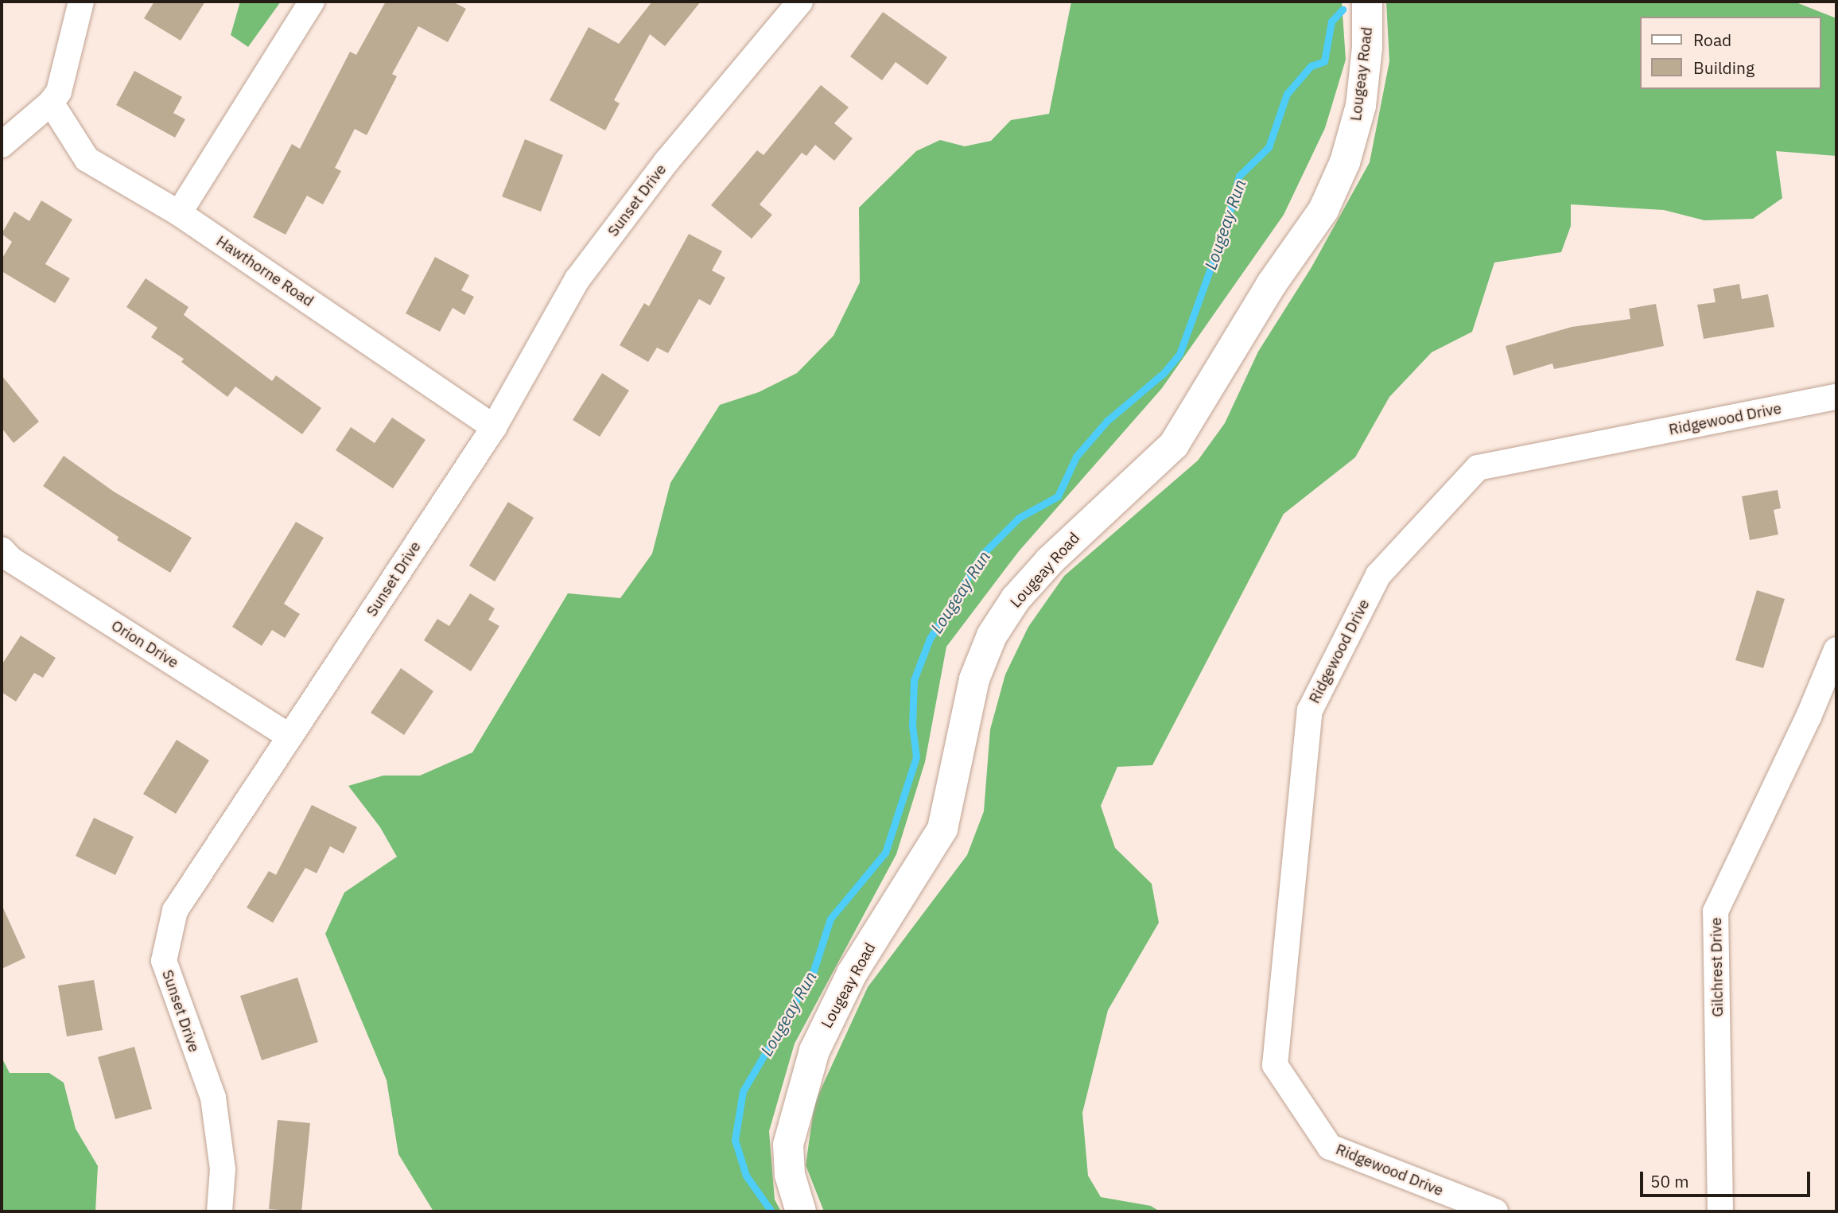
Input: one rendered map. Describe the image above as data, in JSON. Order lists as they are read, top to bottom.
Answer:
{
  "streets": {
    "street": [
      "Lougeay Road",
      "Sunset Drive",
      "Hawthorne Road",
      "Ridgewood Drive",
      "Orion Drive",
      "Gilchrest Drive"
    ]
  },
  "crossings": [
    ["Sunset Drive", "Hawthorne Road"],
    ["Sunset Drive", "Orion Drive"]
  ],
  "water": ["Lougeay Run"],
  "legend": ["Road", "Building"],
  "scale_bar": "50 m"
}
